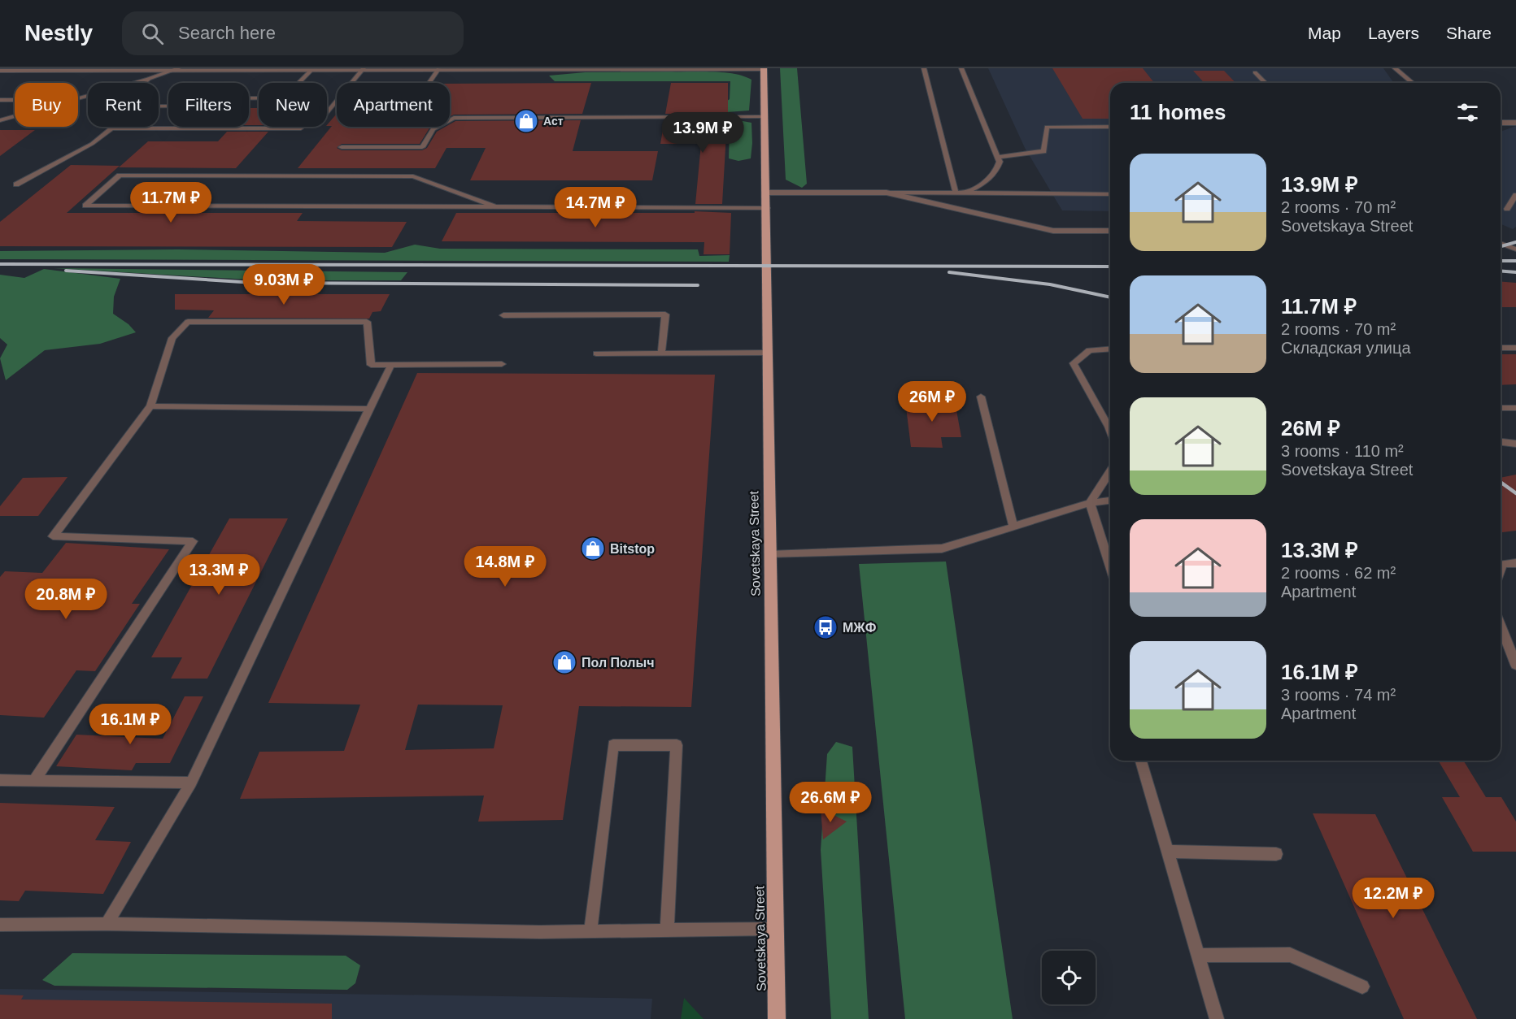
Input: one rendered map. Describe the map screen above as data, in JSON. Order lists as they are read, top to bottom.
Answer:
{
  "streets": {
    "main road": ["Sovetskaya Street"]
  },
  "places": {
    "shop": ["Аст", "Bitstop", "Пол Полыч"],
    "bus stop": ["МЖФ"]
  },
  "page": {
    "header": "Nestly",
    "search": "Search here",
    "nav": ["Map", "Layers", "Share"],
    "chip": [
      "Buy",
      "Rent",
      "Filters",
      "New",
      "Apartment"
    ],
    "heading": "11 homes",
    "price": [
      "13.9M ₽",
      "11.7M ₽",
      "14.7M ₽",
      "9.03M ₽",
      "26M ₽",
      "14.8M ₽",
      "13.3M ₽",
      "20.8M ₽",
      "16.1M ₽",
      "26.6M ₽",
      "12.2M ₽"
    ],
    "list": [
      {
        "name": "13.9M ₽",
        "note": "2 rooms · 70 m² · Sovetskaya Street"
      },
      {
        "name": "11.7M ₽",
        "note": "2 rooms · 70 m² · Складская улица"
      },
      {
        "name": "26M ₽",
        "note": "3 rooms · 110 m² · Sovetskaya Street"
      },
      {
        "name": "13.3M ₽",
        "note": "2 rooms · 62 m² · Apartment"
      },
      {
        "name": "16.1M ₽",
        "note": "3 rooms · 74 m² · Apartment"
      }
    ]
  }
}
